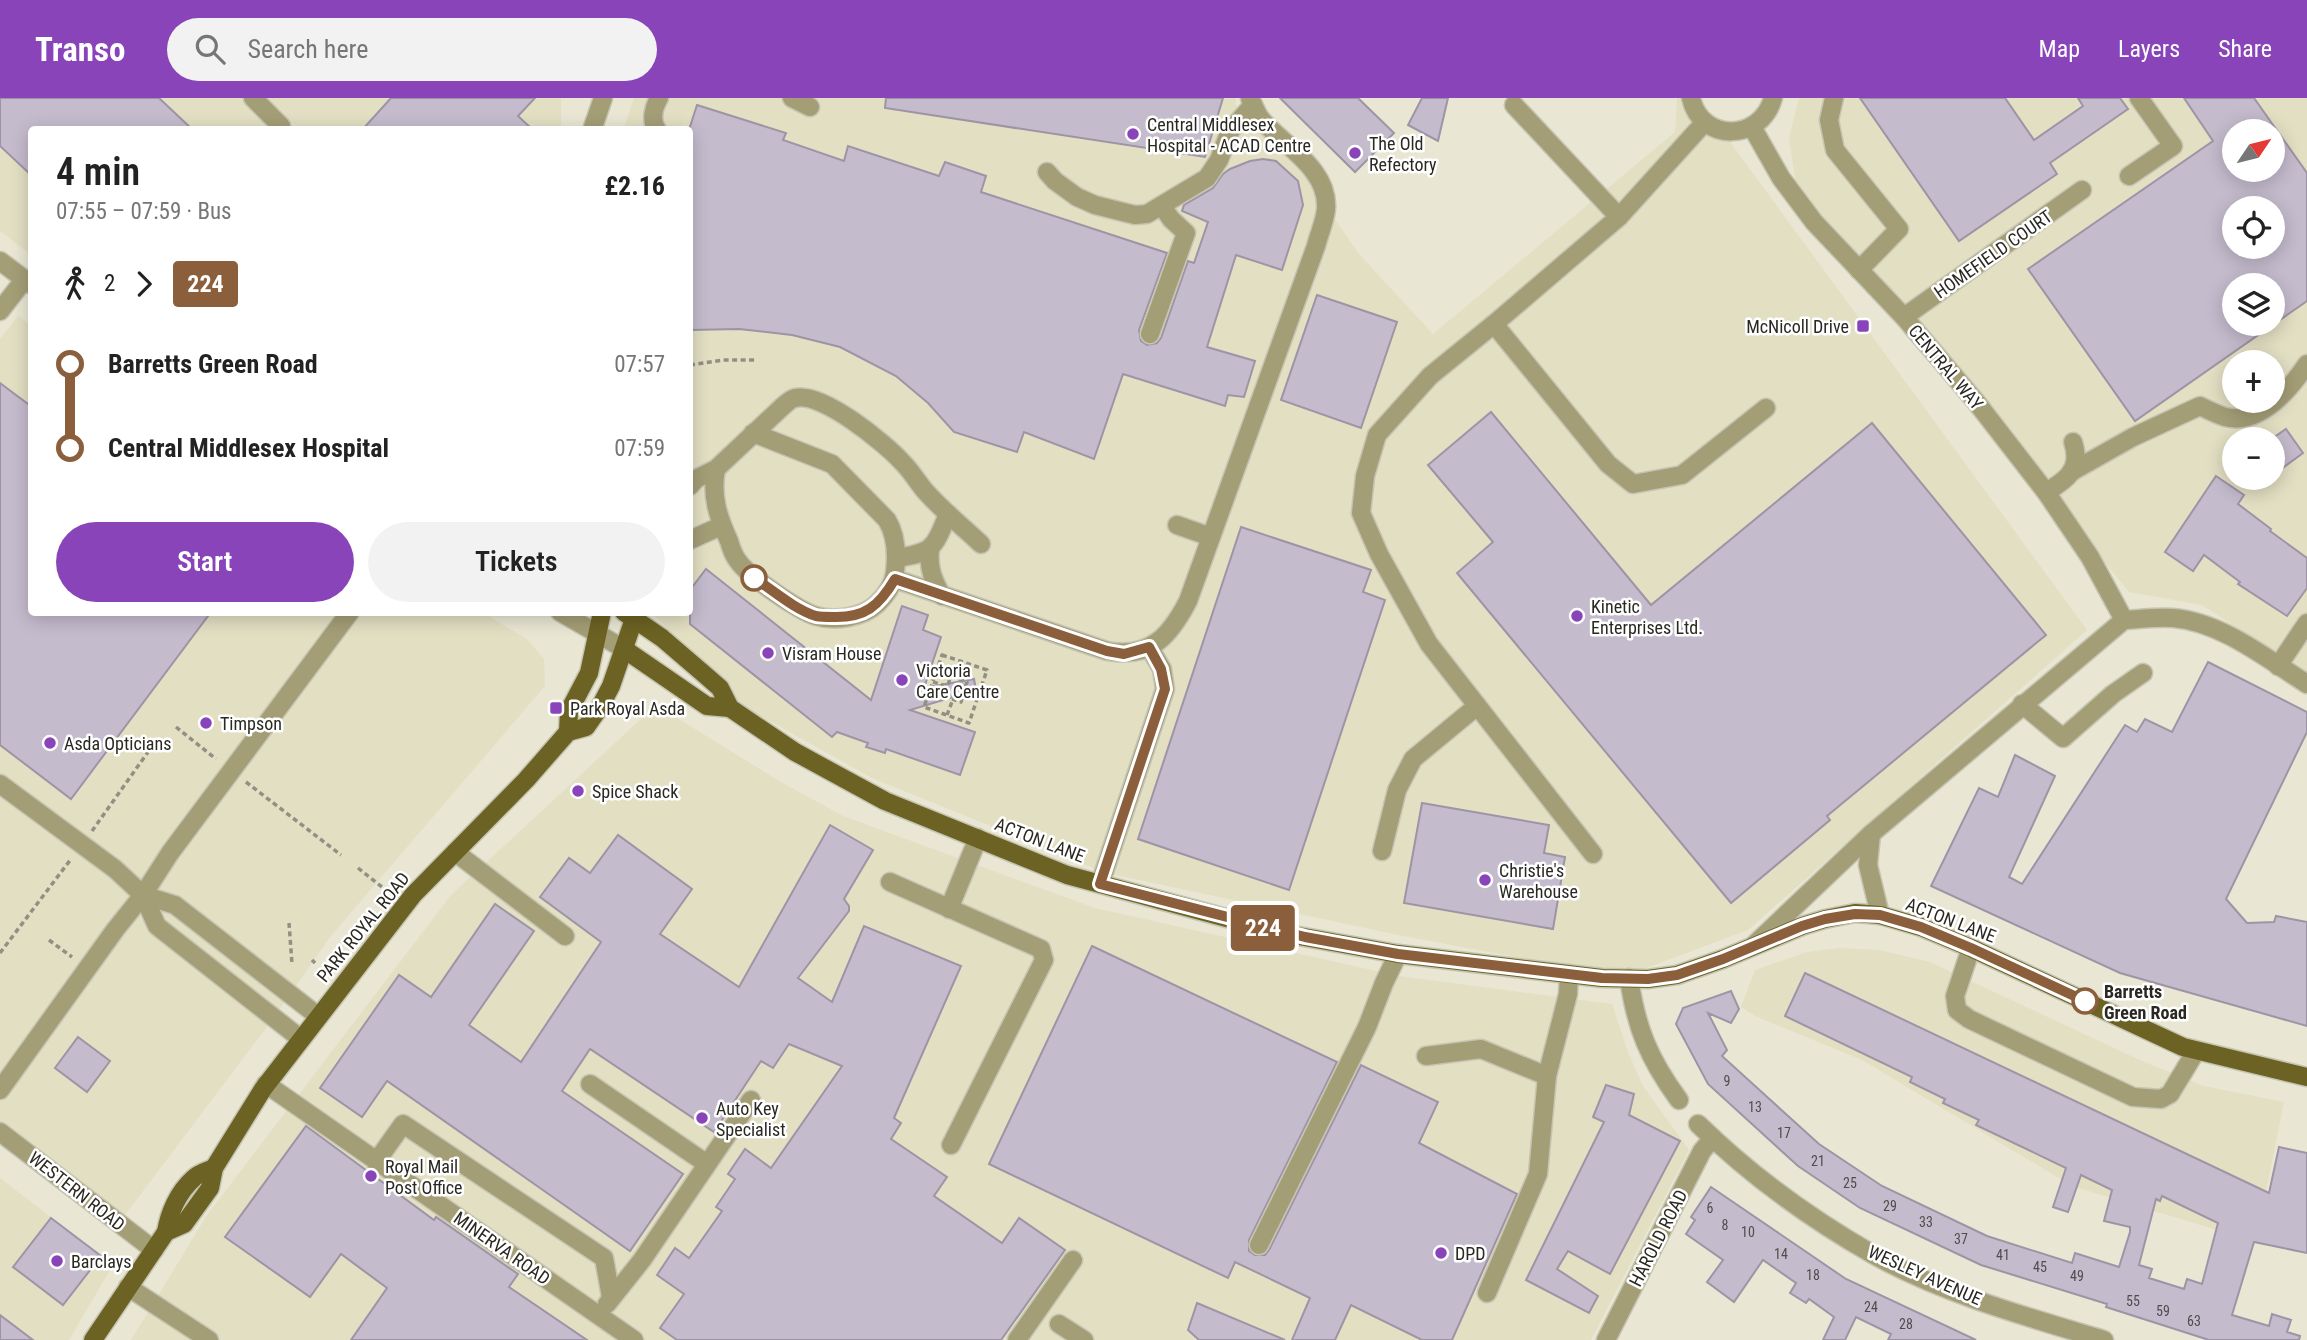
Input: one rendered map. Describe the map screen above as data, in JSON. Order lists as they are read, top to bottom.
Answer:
{
  "streets": {
    "main road": ["ACTON LANE", "PARK ROYAL ROAD"],
    "street": [
      "HOMEFIELD COURT",
      "CENTRAL WAY",
      "WESTERN ROAD",
      "HAROLD ROAD",
      "MINERVA ROAD",
      "WESLEY AVENUE"
    ]
  },
  "crossings": [
    ["HOMEFIELD COURT", "CENTRAL WAY"],
    ["ACTON LANE", "PARK ROYAL ROAD"],
    ["PARK ROYAL ROAD", "WESTERN ROAD"],
    ["PARK ROYAL ROAD", "MINERVA ROAD"],
    ["HAROLD ROAD", "WESLEY AVENUE"]
  ],
  "places": {
    "other": [
      "Central Middlesex Hospital - ACAD Centre",
      "The Old Refectory",
      "Kinetic Enterprises Ltd.",
      "Visram House",
      "Victoria Care Centre",
      "Timpson",
      "Asda Opticians",
      "Spice Shack",
      "Christie's Warehouse",
      "Barretts Green Road",
      "Auto Key Specialist",
      "Royal Mail Post Office",
      "DPD",
      "Barclays"
    ],
    "transit": ["McNicoll Drive", "Park Royal Asda"]
  },
  "lines": ["bus line 224"],
  "house_numbers": [
    "9",
    "13",
    "17",
    "21",
    "25",
    "29",
    "6",
    "33",
    "8",
    "10",
    "37",
    "14",
    "41",
    "45",
    "18",
    "49",
    "55",
    "24",
    "59",
    "63",
    "28"
  ],
  "north": "top right",
  "page": {
    "header": "Transo",
    "search": "Search here",
    "nav": ["Map", "Layers", "Share"],
    "on_map": "224",
    "map_buttons": ["+", "−"],
    "heading": ["4 min", "07:55 – 07:59 · Bus", "£2.16"],
    "legs": ["2", "224"],
    "list": [
      {
        "name": "Barretts Green Road",
        "value": "07:57"
      },
      {
        "name": "Central Middlesex Hospital",
        "value": "07:59"
      }
    ],
    "buttons": ["Start", "Tickets"]
  }
}
